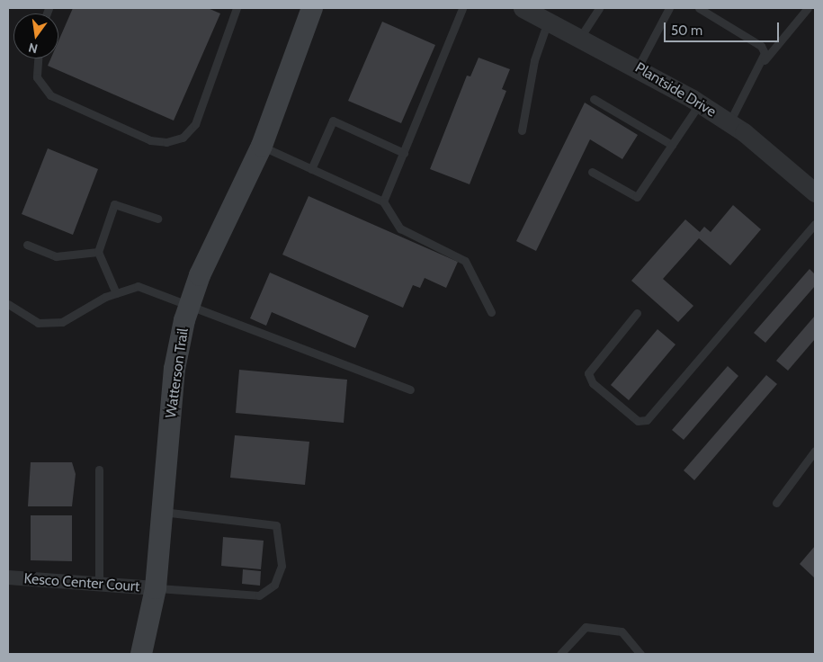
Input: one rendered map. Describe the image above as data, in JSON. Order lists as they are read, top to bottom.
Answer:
{
  "streets": {
    "main road": ["Watterson Trail"],
    "street": ["Plantside Drive", "Kesco Center Court"]
  },
  "crossings": [
    ["Watterson Trail", "Kesco Center Court"]
  ],
  "scale_bar": "50 m",
  "north": "bottom"
}
